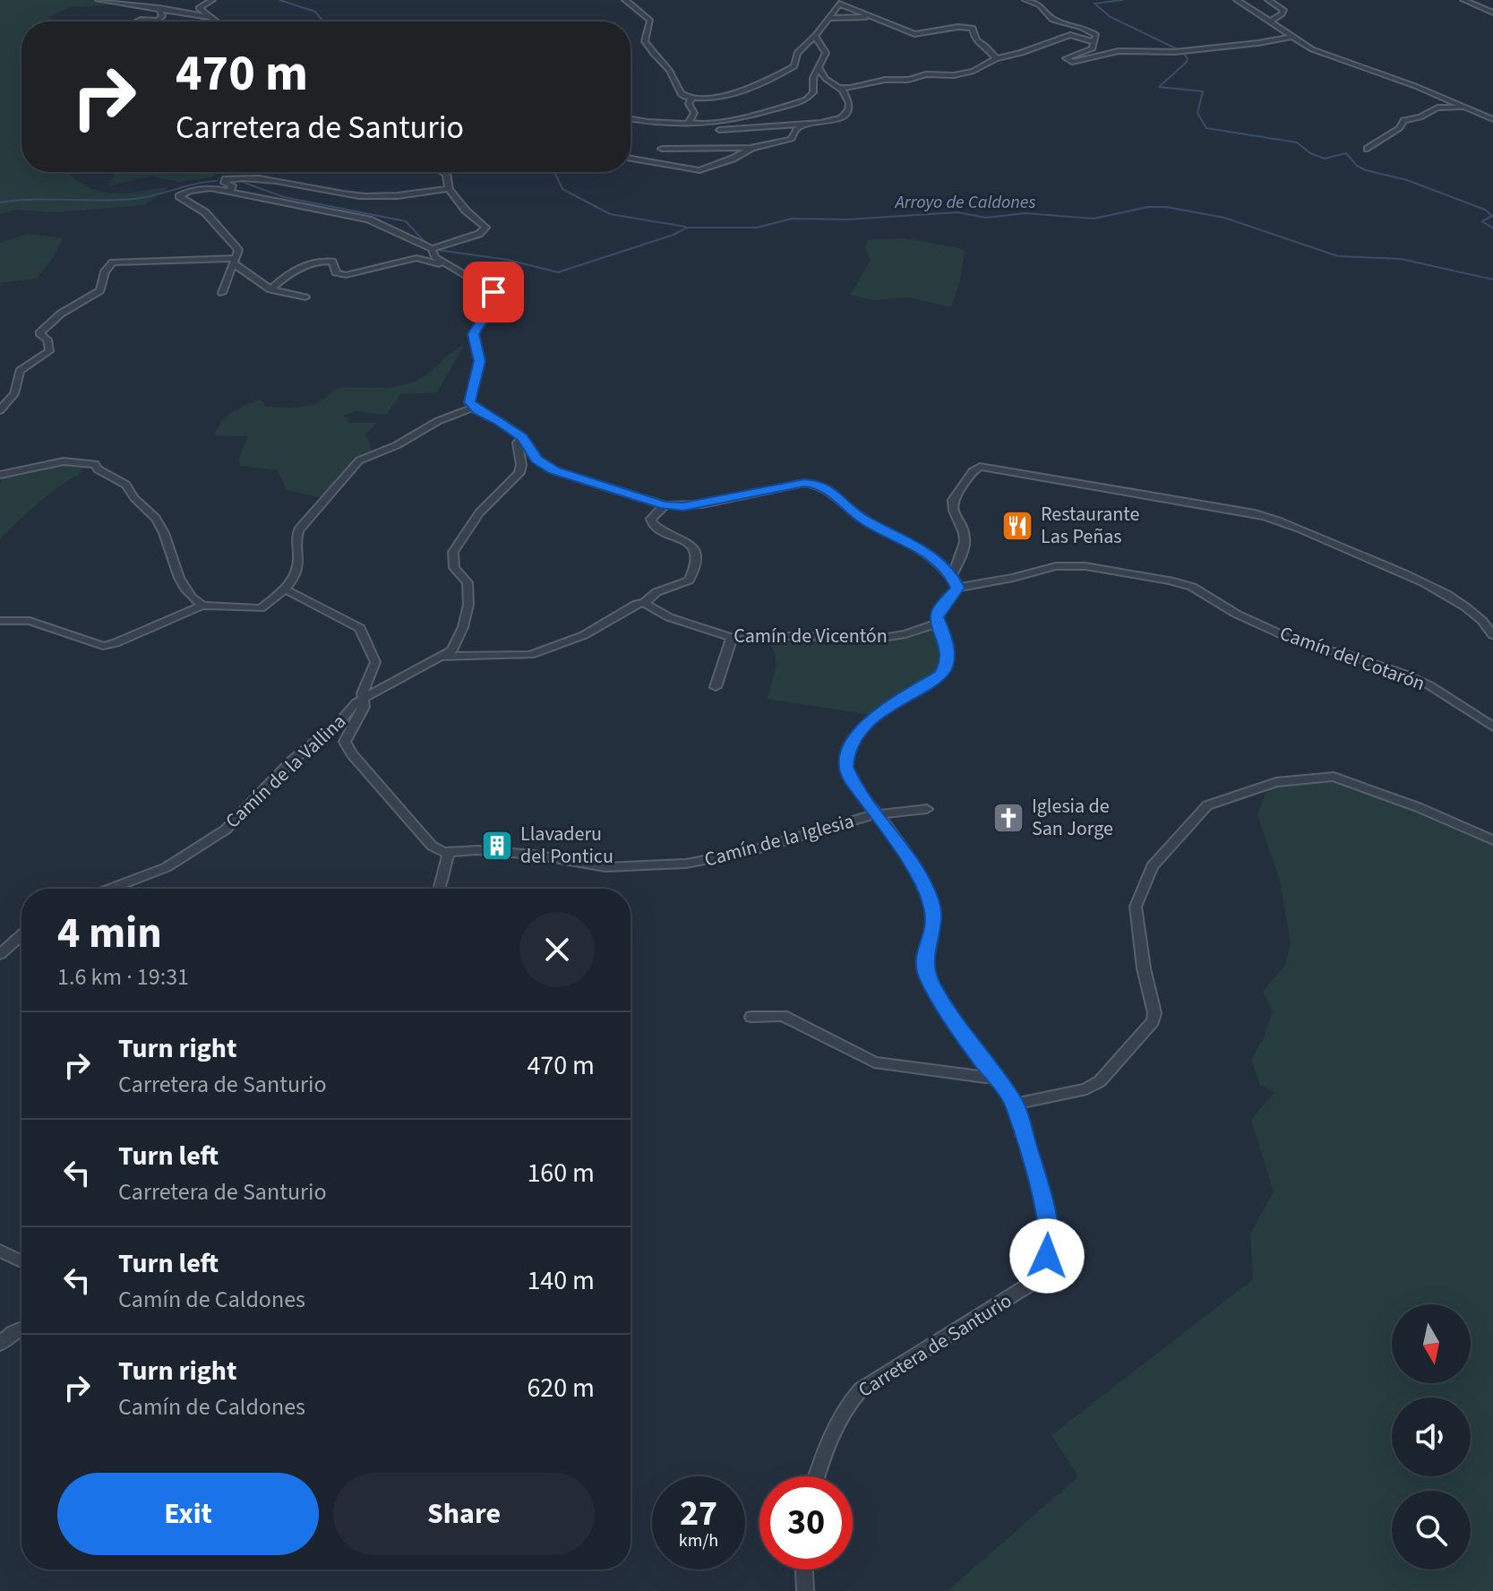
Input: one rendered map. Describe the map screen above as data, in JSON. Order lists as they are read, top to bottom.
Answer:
{
  "streets": {
    "street": [
      "Camín de Vicentón",
      "Camín del Cotarón",
      "Camín de la Vallina",
      "Camín de la Iglesia",
      "Carretera de Santurio"
    ]
  },
  "crossings": [
    ["Camín de Vicentón", "Carretera de Santurio"],
    ["Camín de la Iglesia", "Carretera de Santurio"]
  ],
  "water": ["Arroyo de Caldones"],
  "places": {
    "restaurant": ["Restaurante Las Peñas"],
    "church": ["Iglesia de San Jorge"],
    "building": ["Llavaderu del Ponticu"]
  },
  "north": "bottom",
  "page": {
    "turn": ["470 m", "Carretera de Santurio"],
    "heading": ["4 min", "1.6 km · 19:31"],
    "list": [
      {
        "name": "Turn right",
        "note": "Carretera de Santurio",
        "value": "470 m"
      },
      {
        "name": "Turn left",
        "note": "Carretera de Santurio",
        "value": "160 m"
      },
      {
        "name": "Turn left",
        "note": "Camín de Caldones",
        "value": "140 m"
      },
      {
        "name": "Turn right",
        "note": "Camín de Caldones",
        "value": "620 m"
      }
    ],
    "buttons": ["Exit", "Share"],
    "speed": "27 km/h",
    "limit": "30"
  }
}
